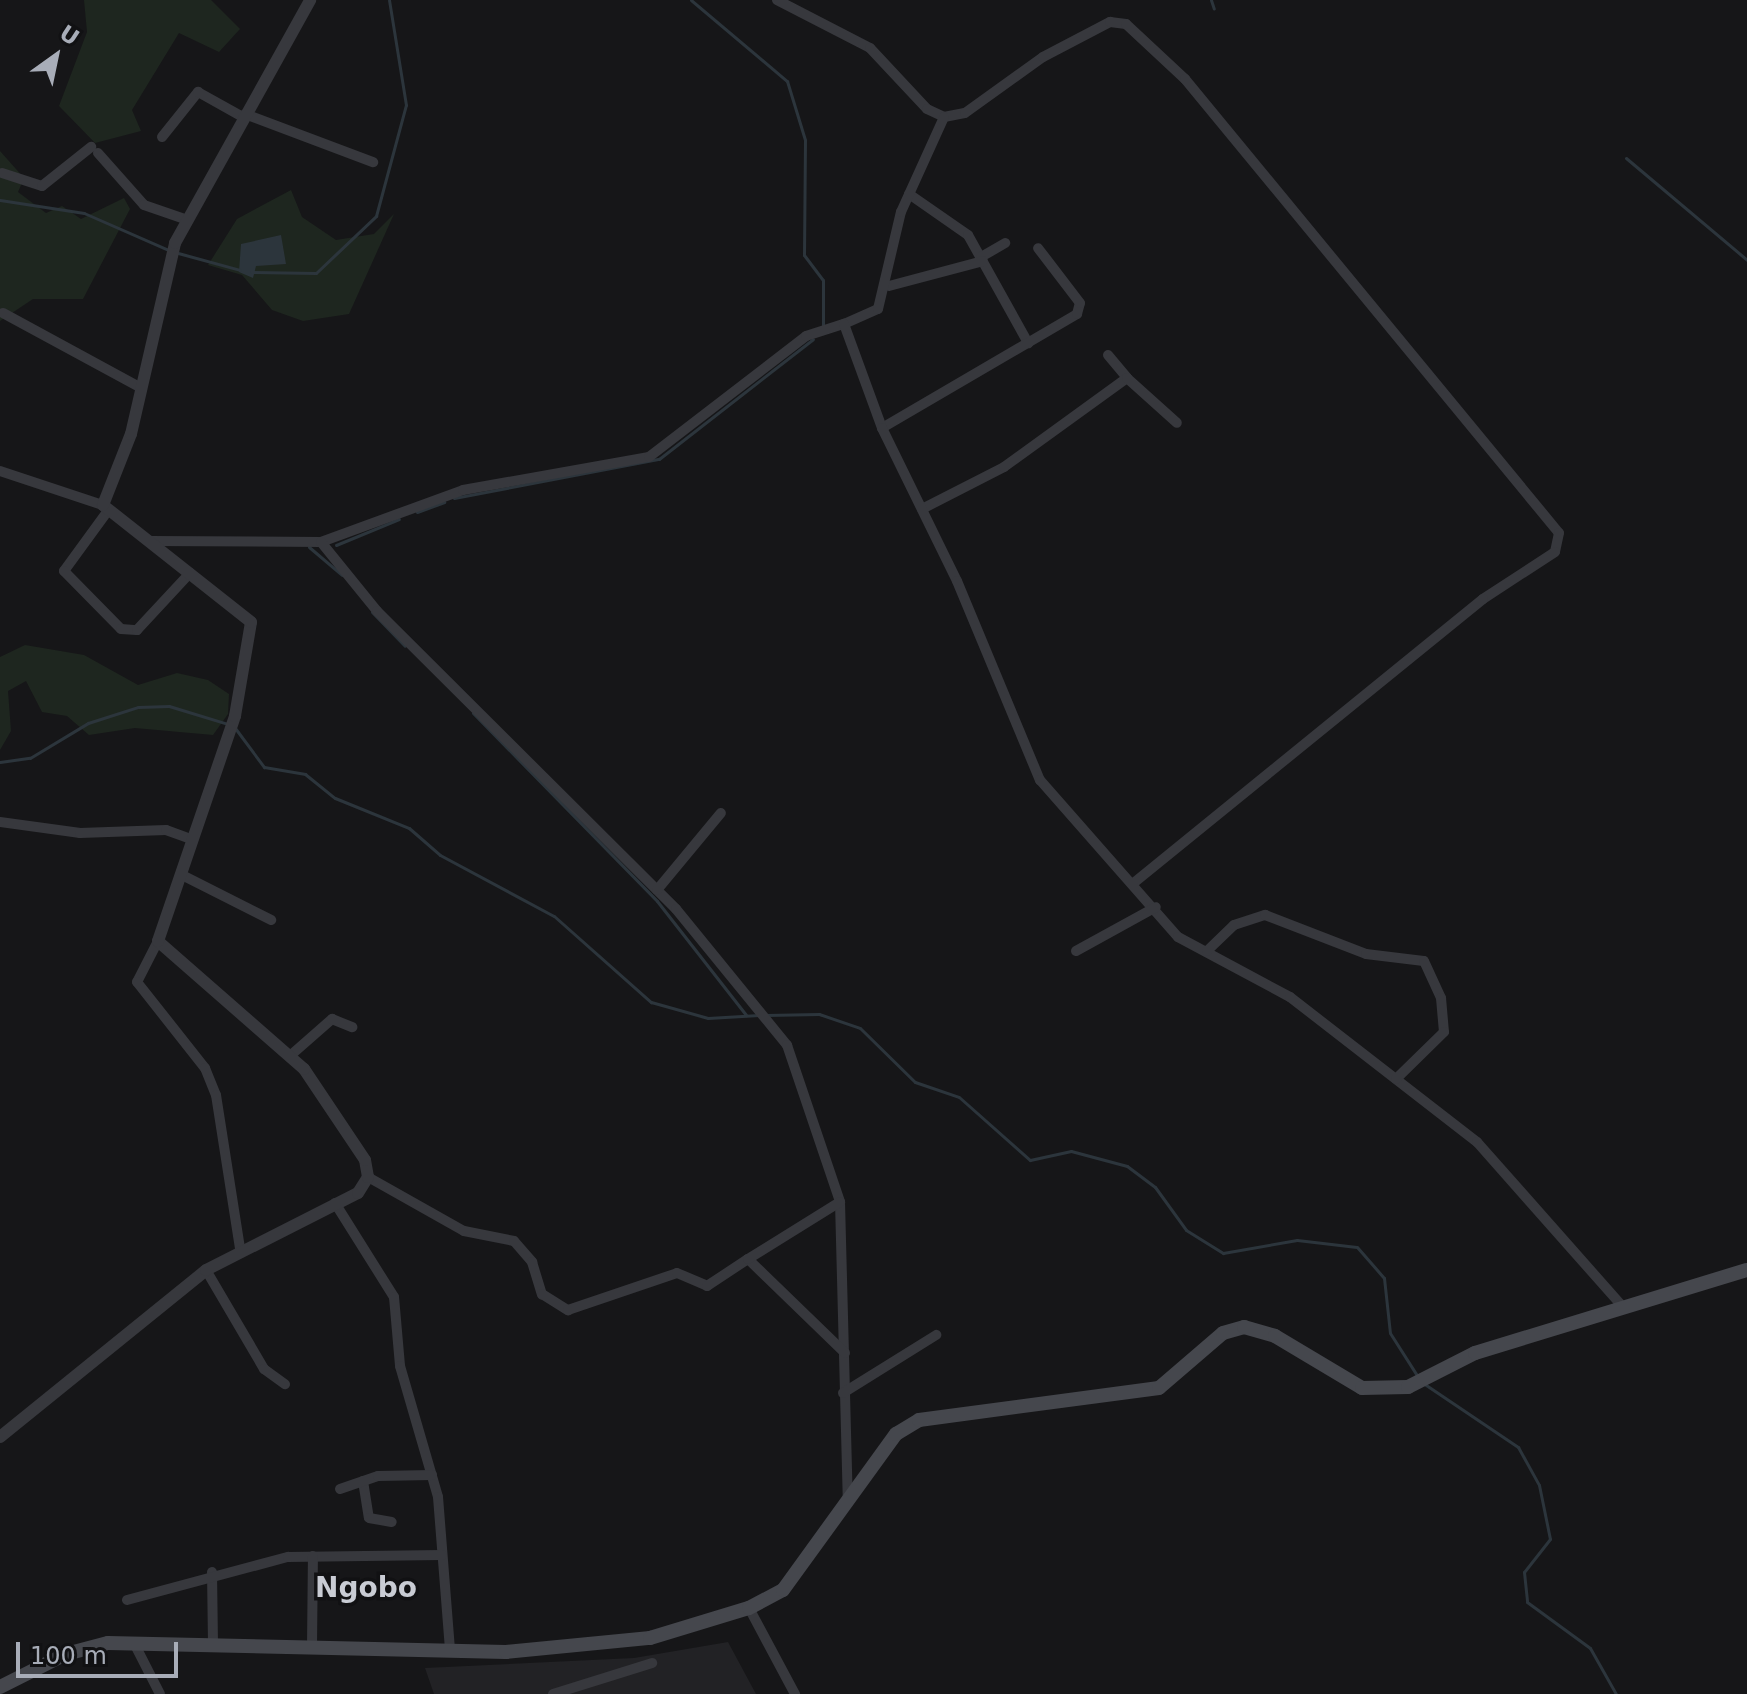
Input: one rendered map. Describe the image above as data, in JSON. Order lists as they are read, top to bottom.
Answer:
{
  "districts": ["Ngobo"],
  "scale_bar": "100 m",
  "north": "top right"
}
